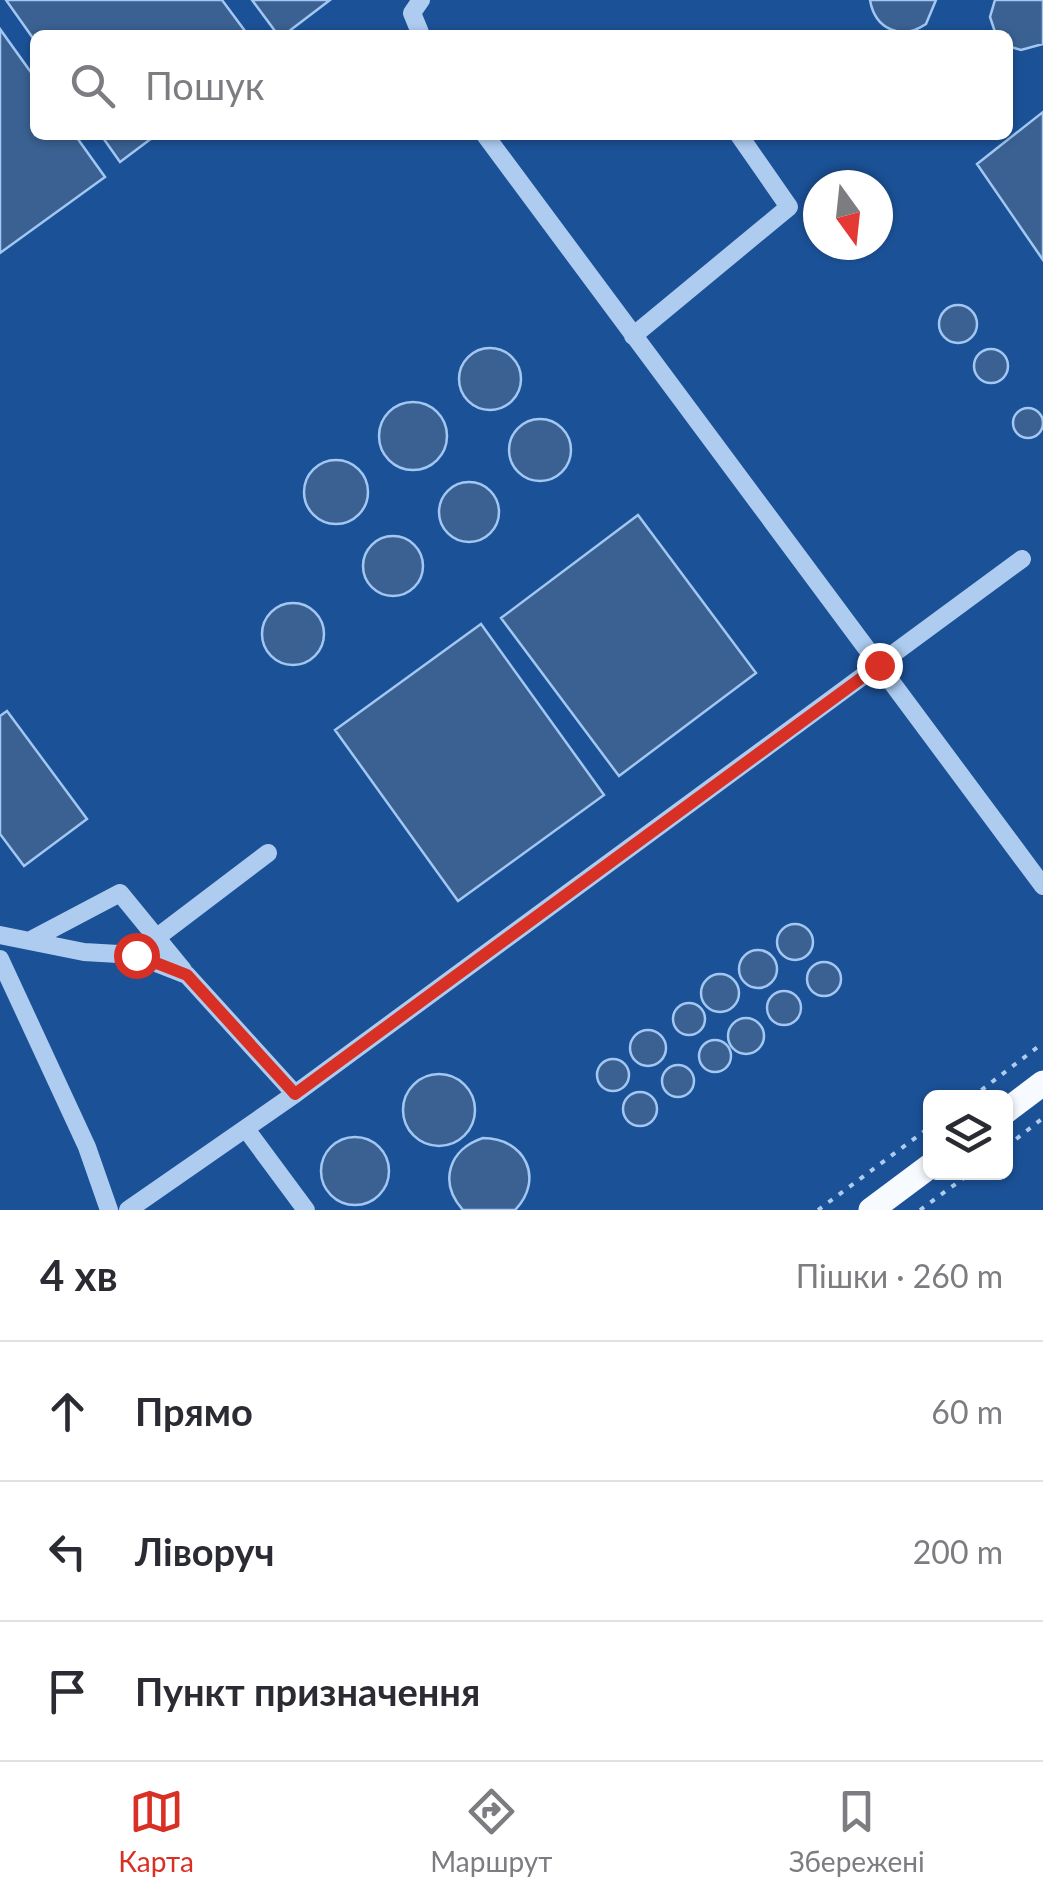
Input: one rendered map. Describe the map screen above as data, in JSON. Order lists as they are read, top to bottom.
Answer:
{
  "north": "bottom",
  "page": {
    "search": "Пошук",
    "heading": ["4 хв", "Пішки · 260 m"],
    "list": [
      ["Прямо", "60 m"],
      ["Ліворуч", "200 m"],
      "Пункт призначення"
    ],
    "nav": ["Карта", "Маршрут", "Збережені"]
  }
}
